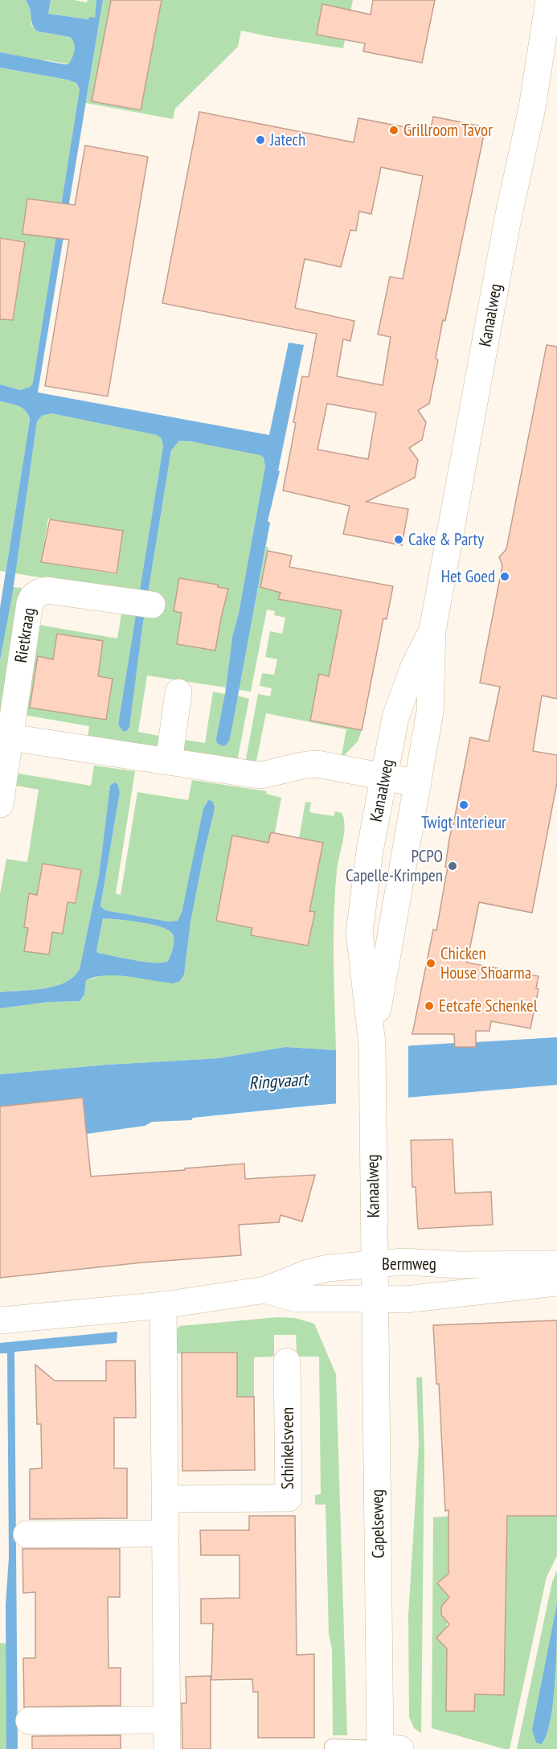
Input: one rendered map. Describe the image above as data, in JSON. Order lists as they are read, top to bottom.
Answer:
{
  "streets": {
    "street": [
      "Kanaalweg",
      "Rietkraag",
      "Bermweg",
      "Schinkelsveen",
      "Capelseweg"
    ]
  },
  "crossings": [
    ["Kanaalweg", "Bermweg"],
    ["Kanaalweg", "Capelseweg"],
    ["Bermweg", "Capelseweg"]
  ],
  "water": ["Ringvaart"],
  "places": [
    "Grillroom Tavor",
    "Jatech",
    "Cake & Party",
    "Het Goed",
    "Twigt Interieur",
    "PCPO Capelle-Krimpen",
    "Chicken House Shoarma",
    "Eetcafe Schenkel"
  ]
}
